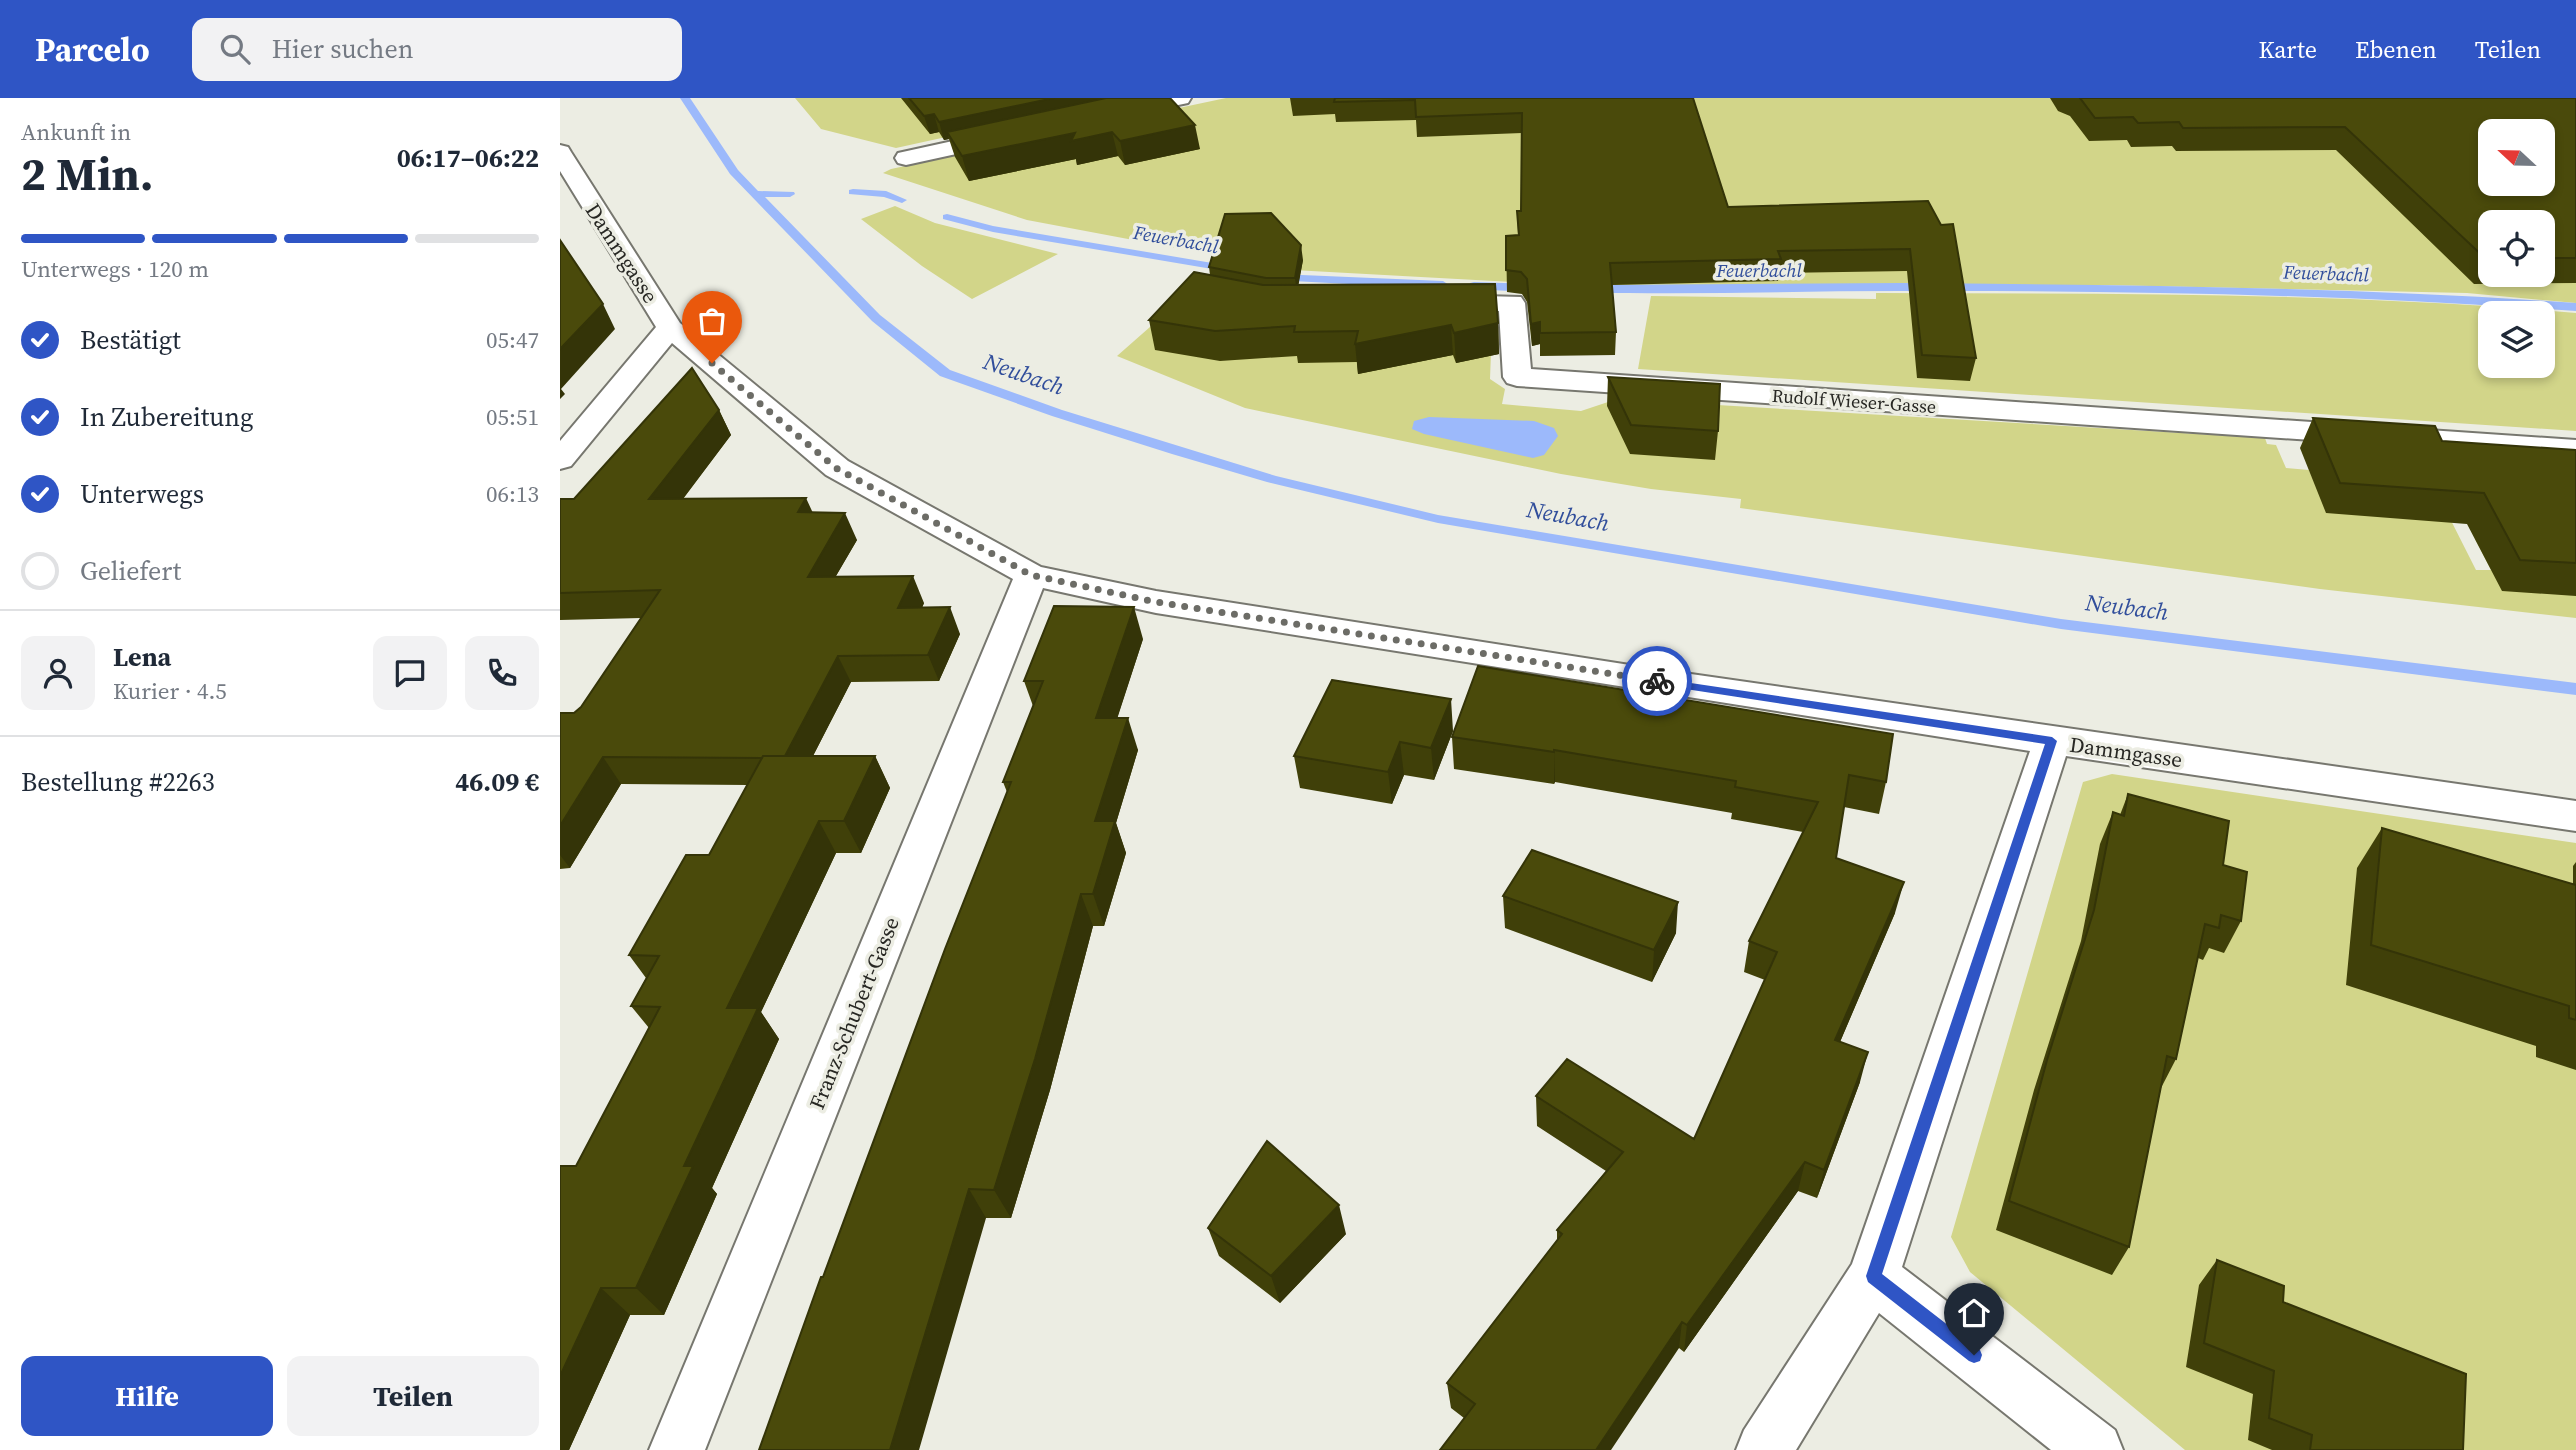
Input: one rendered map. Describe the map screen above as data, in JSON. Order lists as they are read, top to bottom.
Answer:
{
  "streets": {
    "street": ["Dammgasse", "Rudolf Wieser-Gasse", "Franz-Schubert-Gasse"]
  },
  "crossings": [
    ["Dammgasse", "Franz-Schubert-Gasse"]
  ],
  "water": ["Feuerbachl", "Neubach"],
  "north": "left",
  "page": {
    "header": "Parcelo",
    "search": "Hier suchen",
    "nav": ["Karte", "Ebenen", "Teilen"],
    "heading": ["2 Min.", "Ankunft in", "06:17–06:22"],
    "panel": [
      "Lena",
      "Kurier · 4.5",
      "Bestellung #2263",
      "46.09 €"
    ],
    "bar": "Unterwegs · 120 m",
    "list": [
      ["Bestätigt", "05:47"],
      ["In Zubereitung", "05:51"],
      ["Unterwegs", "06:13"],
      "Geliefert"
    ],
    "buttons": ["Hilfe", "Teilen"]
  }
}
